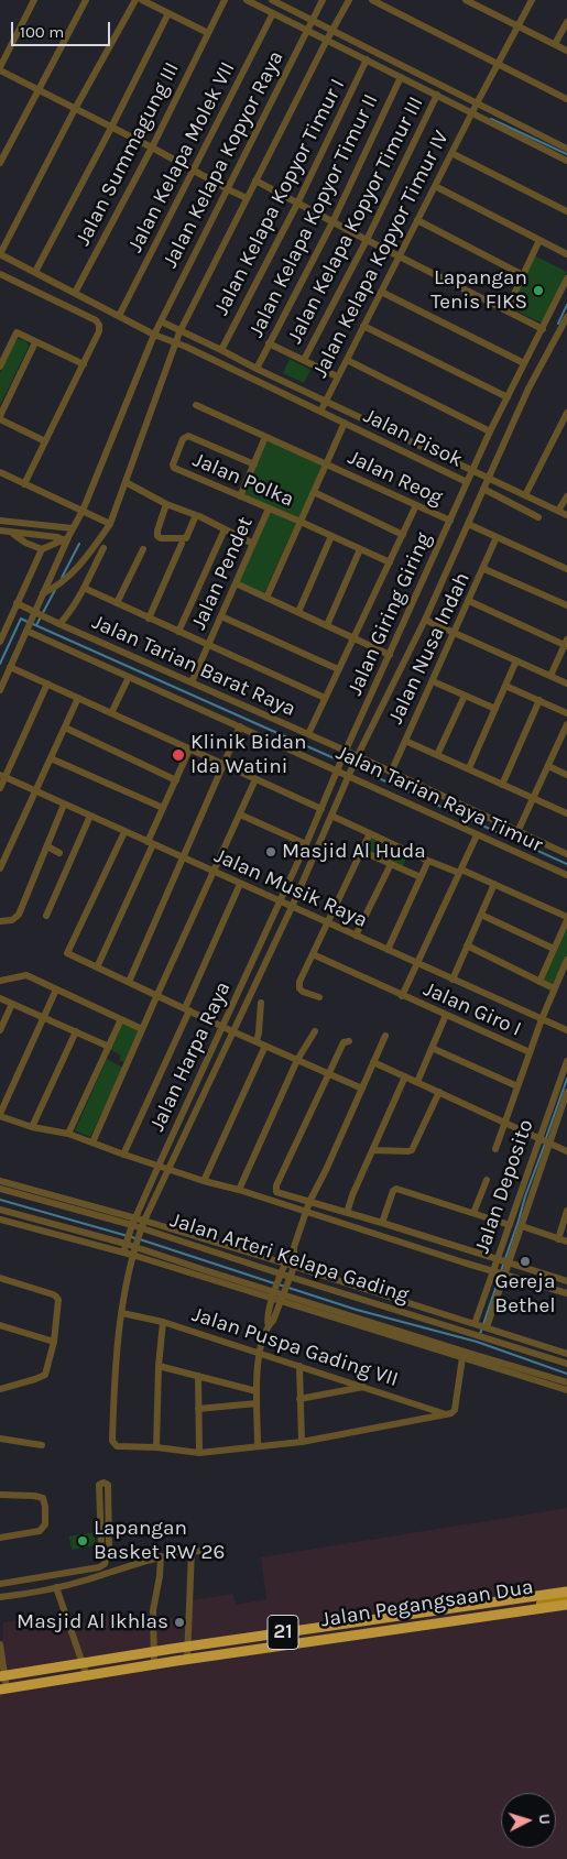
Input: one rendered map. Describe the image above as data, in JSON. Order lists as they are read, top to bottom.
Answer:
{
  "streets": {
    "highway": ["21"],
    "main road": ["Jalan Pegangsaan Dua"],
    "street": [
      "Jalan Summagung III",
      "Jalan Kelapa Molek VII",
      "Jalan Kelapa Kopyor Raya",
      "Jalan Kelapa Kopyor Timur I",
      "Jalan Kelapa Kopyor Timur II",
      "Jalan Kelapa Kopyor Timur III",
      "Jalan Kelapa Kopyor Timur IV",
      "Jalan Pisok",
      "Jalan Reog",
      "Jalan Polka",
      "Jalan Pendet",
      "Jalan Giring Giring",
      "Jalan Nusa Indah",
      "Jalan Tarian Barat Raya",
      "Jalan Tarian Raya Timur",
      "Jalan Musik Raya",
      "Jalan Giro I",
      "Jalan Harpa Raya",
      "Jalan Deposito",
      "Jalan Arteri Kelapa Gading",
      "Jalan Puspa Gading VII"
    ]
  },
  "crossings": [
    ["Jalan Summagung III", "Jalan Pisok"],
    ["Jalan Kelapa Molek VII", "Jalan Pisok"],
    ["Jalan Kelapa Kopyor Raya", "Jalan Pisok"],
    ["Jalan Kelapa Kopyor Raya", "Jalan Tarian Barat Raya"],
    ["Jalan Kelapa Kopyor Raya", "Jalan Tarian Raya Timur"],
    ["Jalan Kelapa Kopyor Timur IV", "Jalan Pisok"],
    ["Jalan Pisok", "Jalan Giring Giring"],
    ["Jalan Reog", "Jalan Giring Giring"],
    ["Jalan Polka", "Jalan Pendet"],
    ["Jalan Pendet", "Jalan Tarian Barat Raya"],
    ["Jalan Giring Giring", "Jalan Tarian Barat Raya"],
    ["Jalan Giring Giring", "Jalan Tarian Raya Timur"],
    ["Jalan Giring Giring", "Jalan Harpa Raya"],
    ["Jalan Nusa Indah", "Jalan Tarian Barat Raya"],
    ["Jalan Musik Raya", "Jalan Harpa Raya"],
    ["Jalan Harpa Raya", "Jalan Arteri Kelapa Gading"],
    ["Jalan Deposito", "Jalan Arteri Kelapa Gading"],
    ["Jalan Pegangsaan Dua", "21"]
  ],
  "places": [
    "Lapangan Tenis FIKS",
    "Klinik Bidan Ida Watini",
    "Masjid Al Huda",
    "Gereja Bethel",
    "Lapangan Basket RW 26",
    "Masjid Al Ikhlas"
  ],
  "scale_bar": "100 m",
  "north": "right"
}
